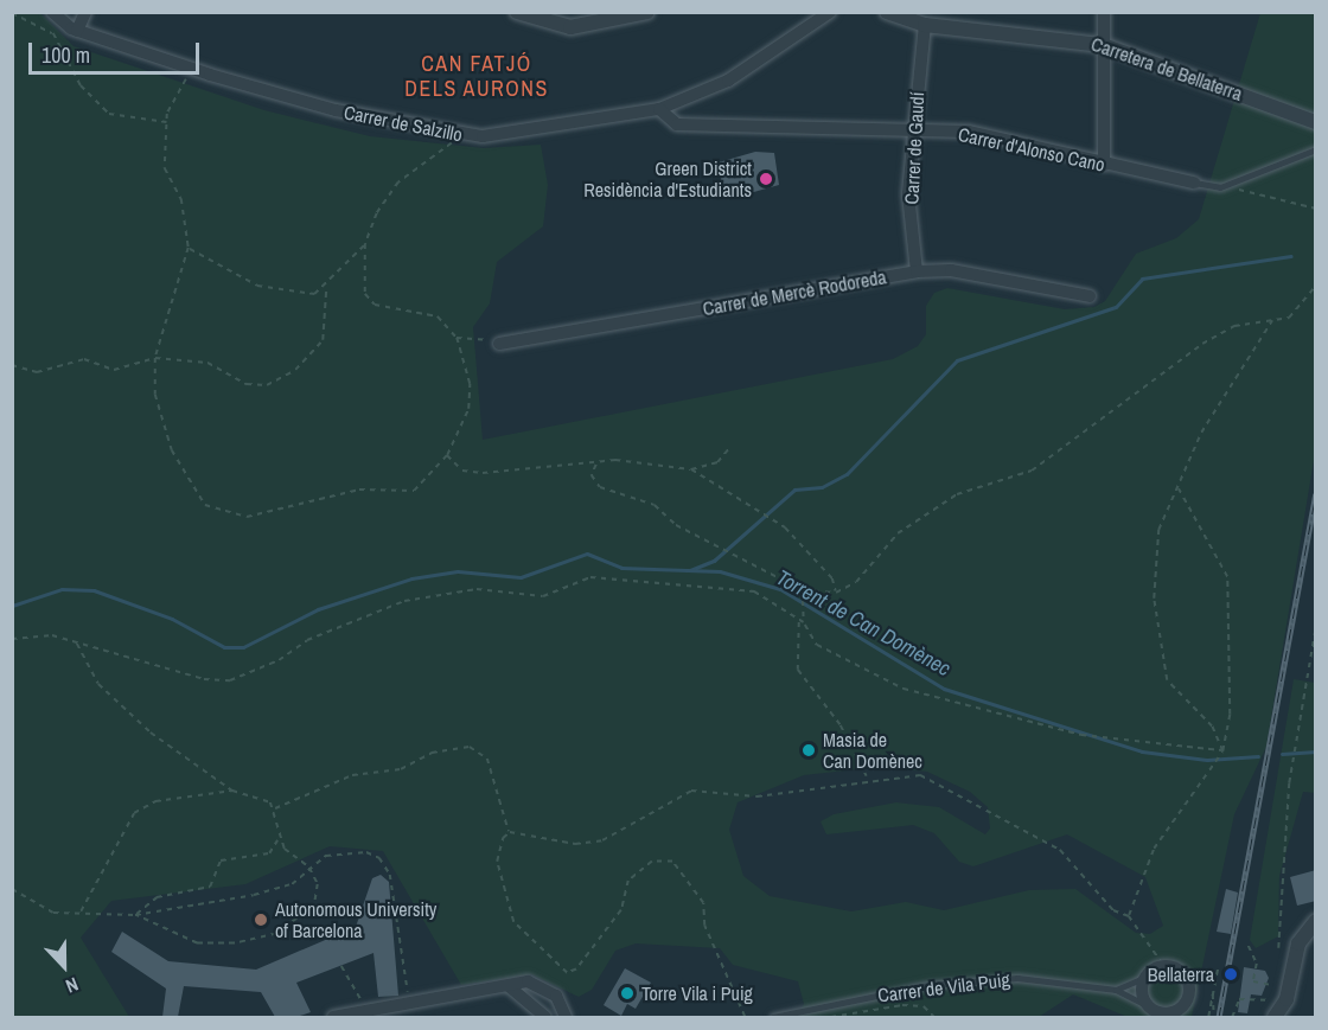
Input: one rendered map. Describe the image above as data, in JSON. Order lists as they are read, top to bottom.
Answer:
{
  "streets": {
    "street": [
      "Carretera de Bellaterra",
      "Carrer de Salzillo",
      "Carrer de Gaudí",
      "Carrer d'Alonso Cano",
      "Carrer de Mercè Rodoreda"
    ],
    "lane": ["Carrer de Vila Puig"]
  },
  "crossings": [
    ["Carretera de Bellaterra", "Carrer de Gaudí"],
    ["Carrer de Salzillo", "Carrer d'Alonso Cano"],
    ["Carrer de Gaudí", "Carrer d'Alonso Cano"],
    ["Carrer de Gaudí", "Carrer de Mercè Rodoreda"]
  ],
  "districts": ["CAN FATJÓ DELS AURONS"],
  "water": ["Torrent de Can Domènec"],
  "places": [
    "Green District Residència d'Estudiants",
    "Masia de Can Domènec",
    "Autonomous University of Barcelona",
    "Bellaterra",
    "Torre Vila i Puig"
  ],
  "scale_bar": "100 m",
  "north": "bottom"
}
